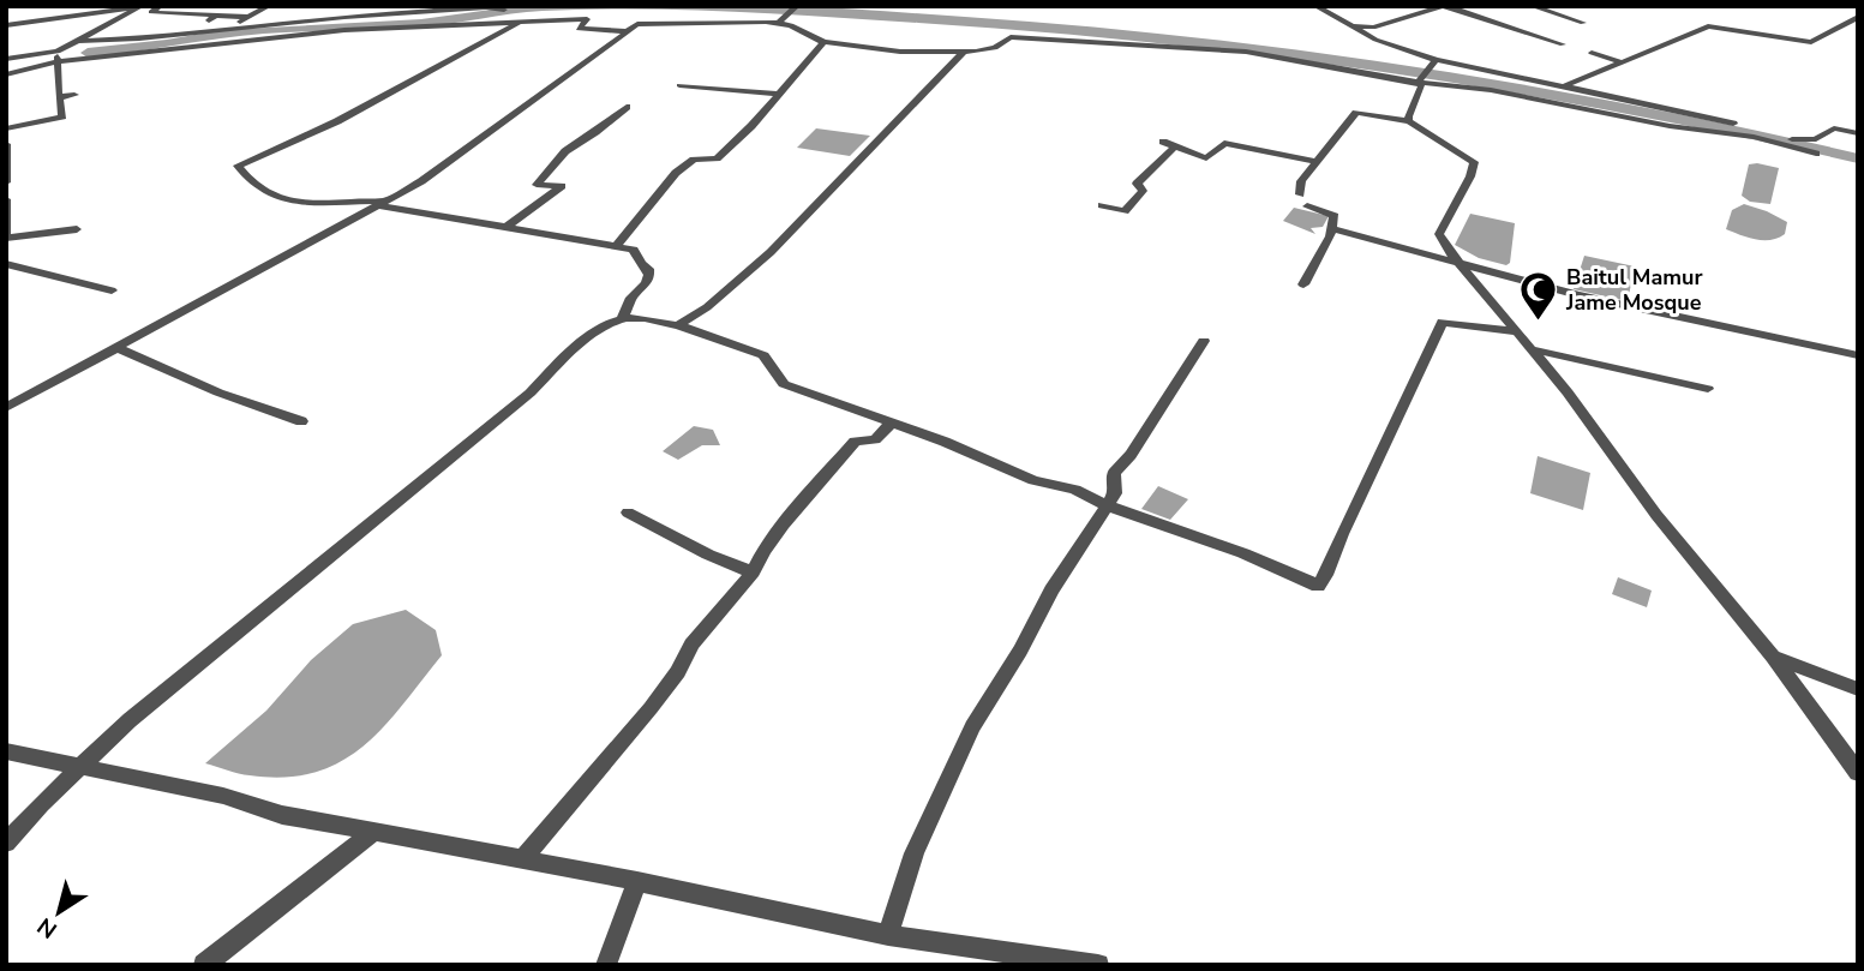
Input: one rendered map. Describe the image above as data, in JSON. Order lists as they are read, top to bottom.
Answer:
{
  "places": {
    "mosque": ["Baitul Mamur Jame Mosque"]
  },
  "north": "bottom left"
}
